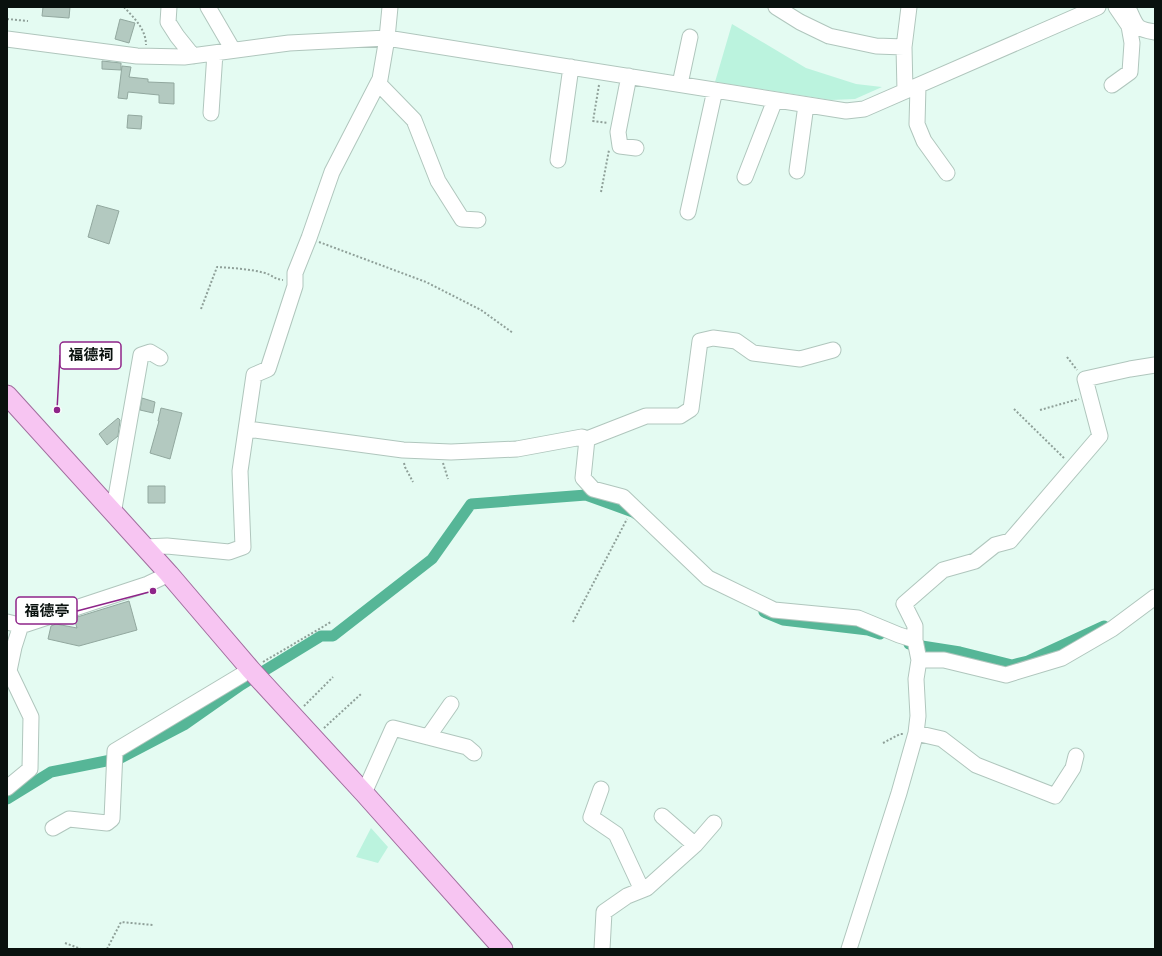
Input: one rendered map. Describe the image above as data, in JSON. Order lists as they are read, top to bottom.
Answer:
{
  "places": ["福德祠", "福德亭"]
}
